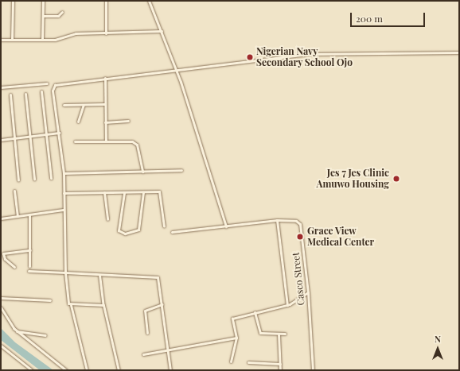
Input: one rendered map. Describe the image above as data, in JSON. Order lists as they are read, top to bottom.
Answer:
{
  "streets": {
    "street": ["Casco Street"]
  },
  "places": ["Nigerian Navy Secondary School Ojo", "Jes 7 Jes Clinic Amuwo Housing", "Grace View Medical Center"],
  "scale_bar": "200 m",
  "north": "top"
}
